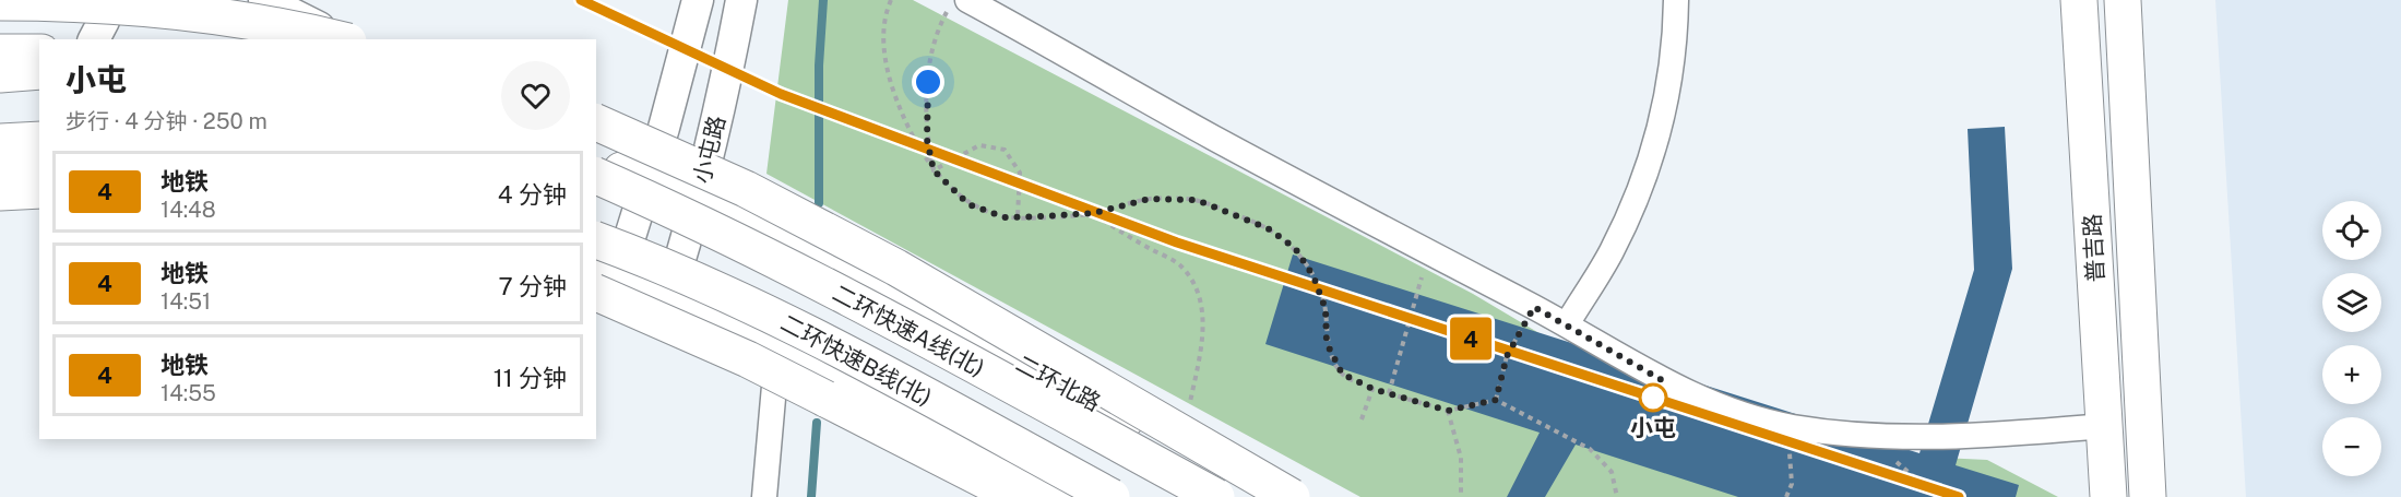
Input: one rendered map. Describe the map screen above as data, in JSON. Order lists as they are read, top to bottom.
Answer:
{
  "streets": {
    "main road": [
      "普吉路",
      "二环快速A线(北)",
      "二环快速B线(北)",
      "二环北路"
    ],
    "street": ["小屯路"]
  },
  "crossings": [
    ["小屯路", "二环北路"]
  ],
  "places": ["小屯"],
  "lines": ["metro line 4"],
  "page": {
    "on_map": "4",
    "heading": ["小屯", "步行 · 4 分钟 · 250 m"],
    "list": [
      {
        "mark": "4",
        "name": "地铁",
        "note": "14:48",
        "value": "4 分钟"
      },
      {
        "mark": "4",
        "name": "地铁",
        "note": "14:51",
        "value": "7 分钟"
      },
      {
        "mark": "4",
        "name": "地铁",
        "note": "14:55",
        "value": "11 分钟"
      }
    ],
    "map_buttons": ["+", "−"]
  }
}
